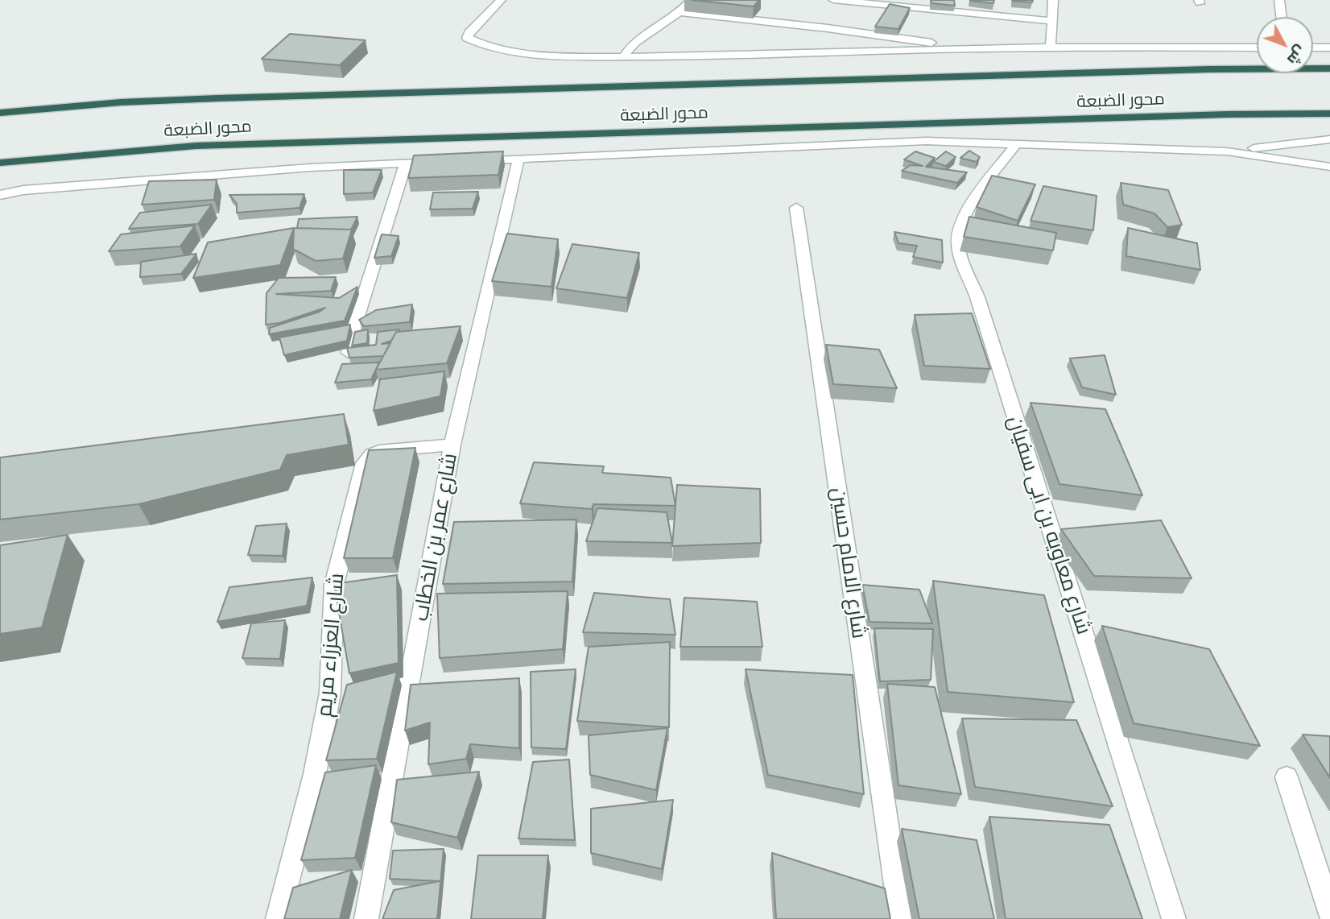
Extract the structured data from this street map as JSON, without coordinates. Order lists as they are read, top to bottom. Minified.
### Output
{"streets":{"highway":["محور الضبعة"],"street":["شارع معاويه بن ابى سفيان","شارع عمر بن الخطاب","شارع الامام حسين","شارع العزراء مريم"]},"crossings":[["شارع عمر بن الخطاب","شارع العزراء مريم"]],"north":"bottom right"}
